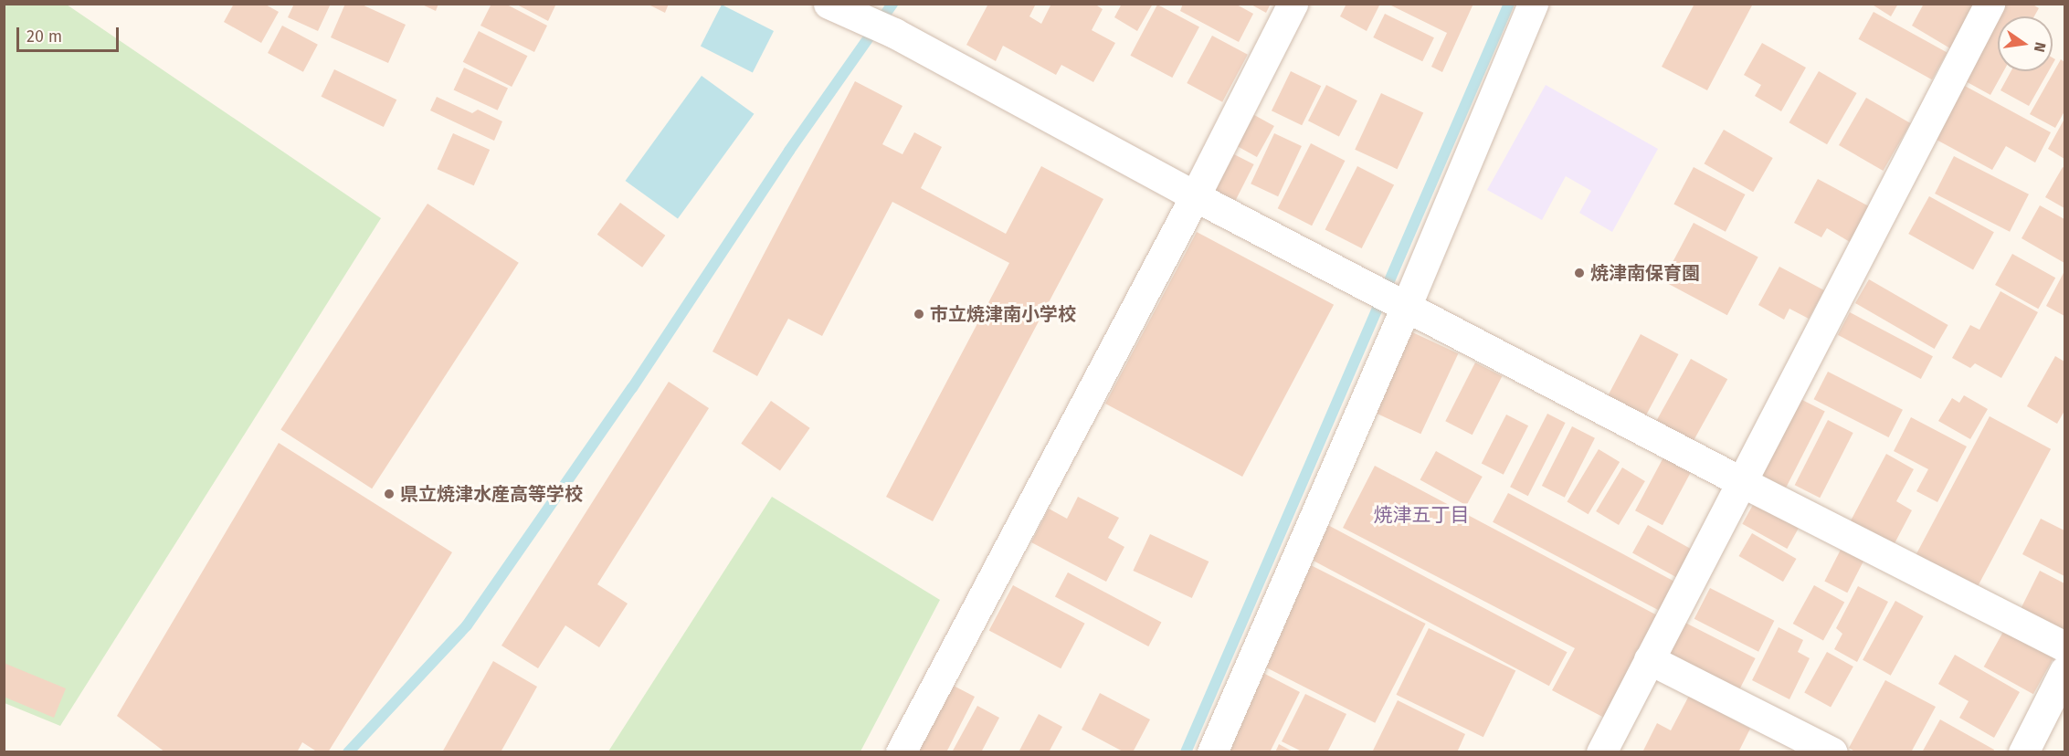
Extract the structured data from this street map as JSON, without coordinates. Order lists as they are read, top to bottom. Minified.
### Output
{"districts":["焼津五丁目"],"places":["焼津南保育園","市立焼津南小学校","県立焼津水産高等学校"],"scale_bar":"20 m","north":"right"}
